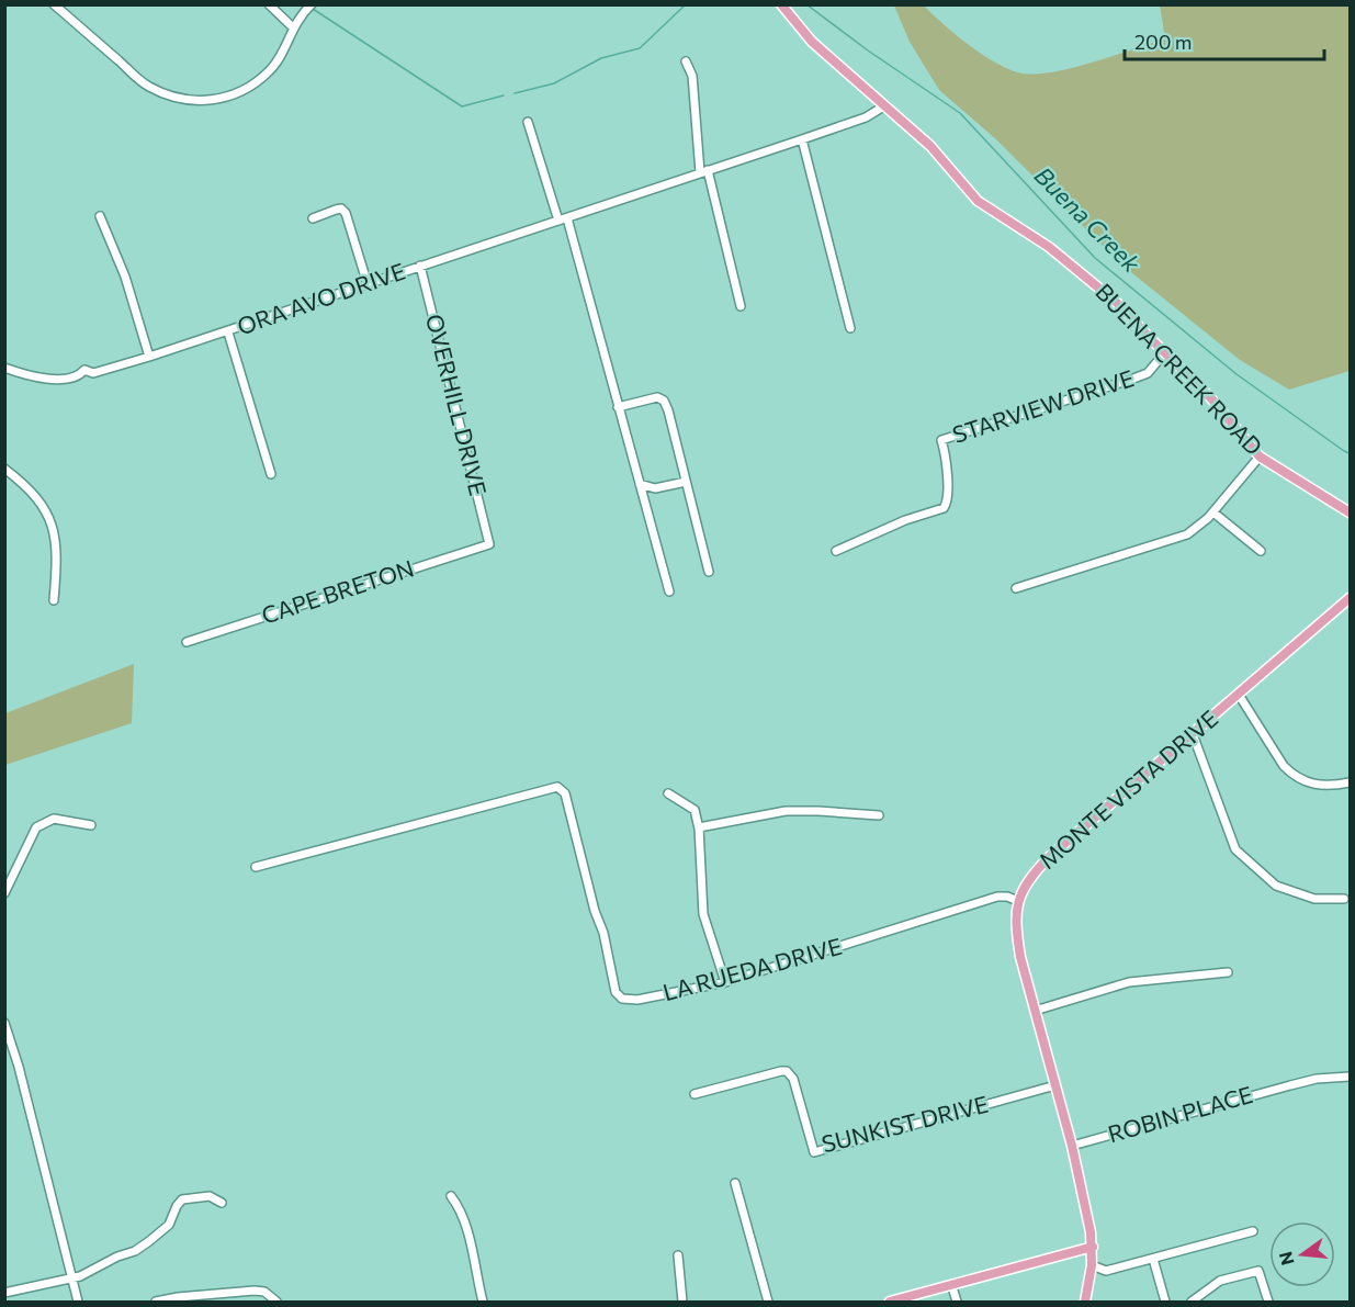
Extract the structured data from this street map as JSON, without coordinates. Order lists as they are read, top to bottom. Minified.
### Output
{"streets":{"main road":["BUENA CREEK ROAD","MONTE VISTA DRIVE"],"street":["ORA AVO DRIVE","OVERHILL DRIVE","STARVIEW DRIVE","CAPE BRETON","LA RUEDA DRIVE","ROBIN PLACE","SUNKIST DRIVE"]},"crossings":[["ORA AVO DRIVE","BUENA CREEK ROAD"],["ORA AVO DRIVE","OVERHILL DRIVE"],["BUENA CREEK ROAD","STARVIEW DRIVE"],["OVERHILL DRIVE","CAPE BRETON"],["MONTE VISTA DRIVE","LA RUEDA DRIVE"],["MONTE VISTA DRIVE","ROBIN PLACE"],["MONTE VISTA DRIVE","SUNKIST DRIVE"]],"water":["Buena Creek"],"scale_bar":"200 m","north":"left"}
